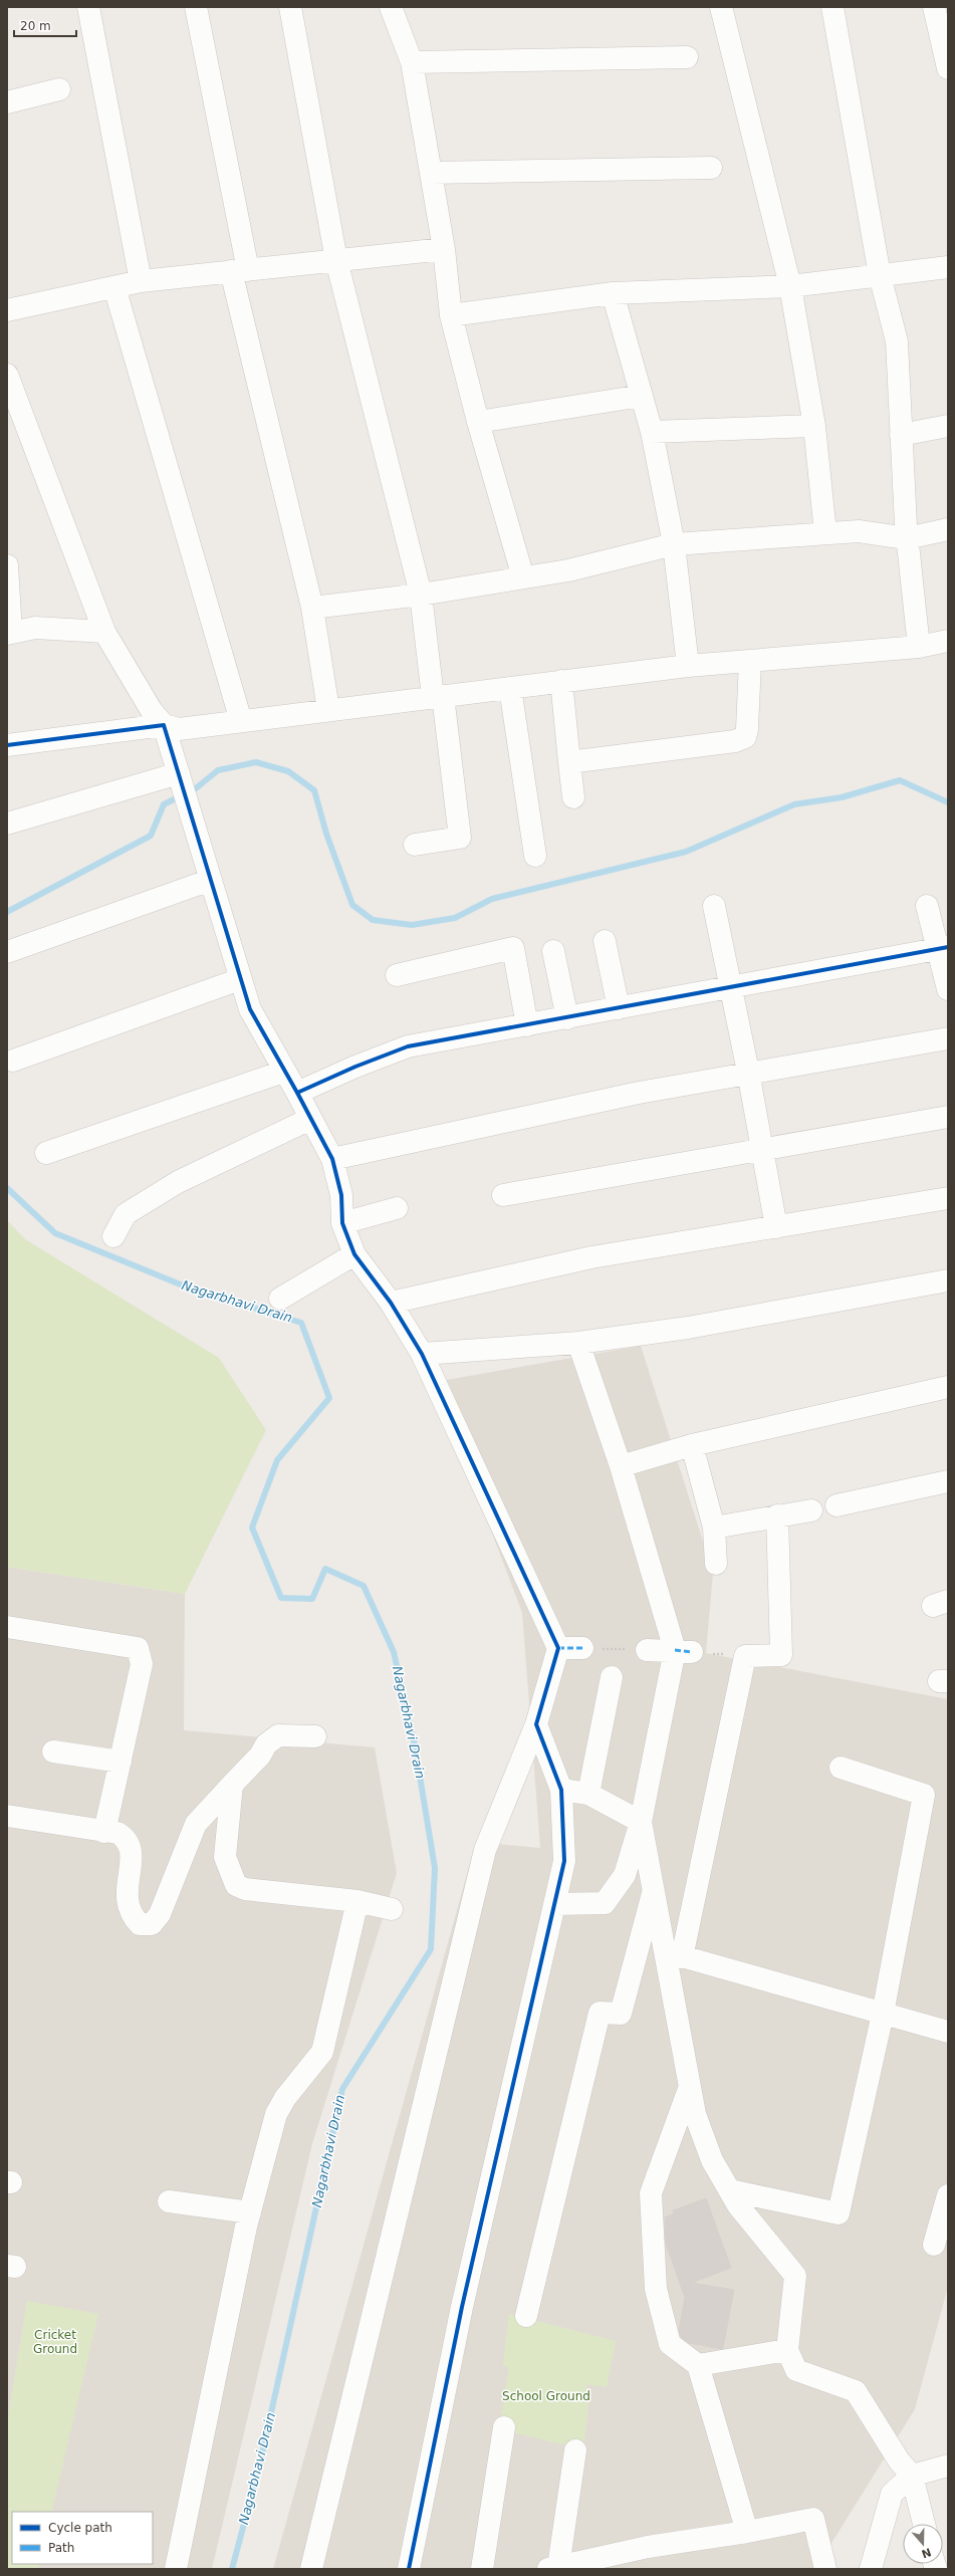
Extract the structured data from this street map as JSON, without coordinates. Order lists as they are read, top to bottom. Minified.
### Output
{"water":["Nagarbhavi Drain"],"parks":["Cricket Ground","School Ground"],"legend":["Cycle path","Path"],"scale_bar":"20 m","north":"bottom"}
